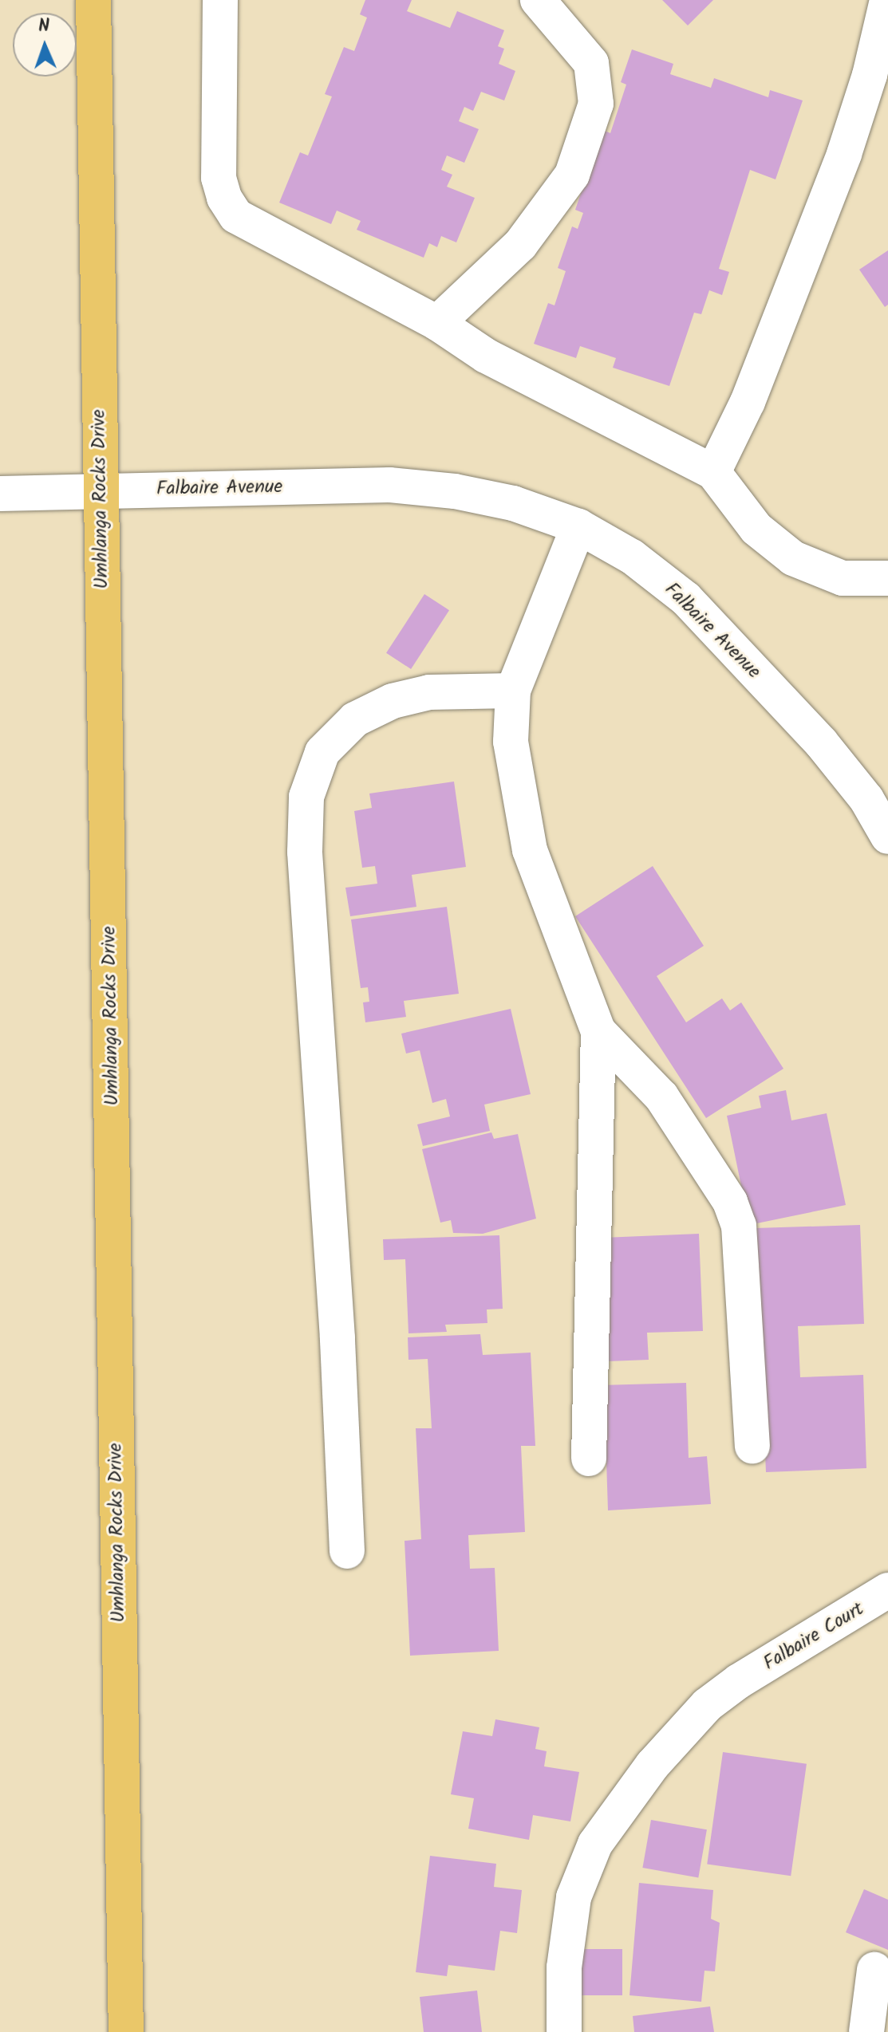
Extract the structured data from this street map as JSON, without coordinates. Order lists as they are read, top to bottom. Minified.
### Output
{"streets":{"main road":["Umhlanga Rocks Drive"],"street":["Falbaire Avenue","Falbaire Court"]},"crossings":[["Falbaire Avenue","Umhlanga Rocks Drive"]],"north":"top"}
